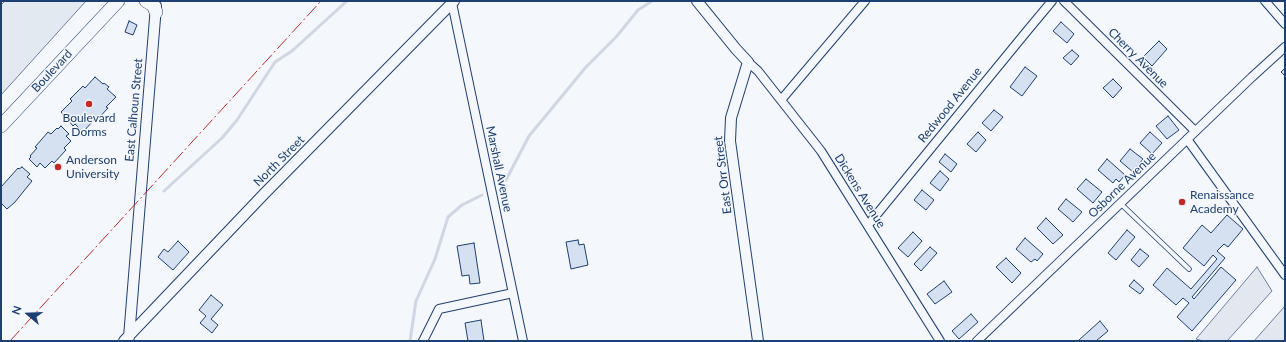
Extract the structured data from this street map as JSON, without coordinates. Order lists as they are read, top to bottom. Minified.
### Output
{"streets":{"main road":["Boulevard"],"street":["Cherry Avenue","Redwood Avenue","East Calhoun Street","North Street","Marshall Avenue","East Orr Street","Osborne Avenue","Dickens Avenue"]},"crossings":[["Cherry Avenue","Osborne Avenue"],["Redwood Avenue","Dickens Avenue"],["East Calhoun Street","North Street"],["North Street","Marshall Avenue"],["East Orr Street","Dickens Avenue"]],"places":["Boulevard Dorms","Anderson University","Renaissance Academy"],"north":"left"}
